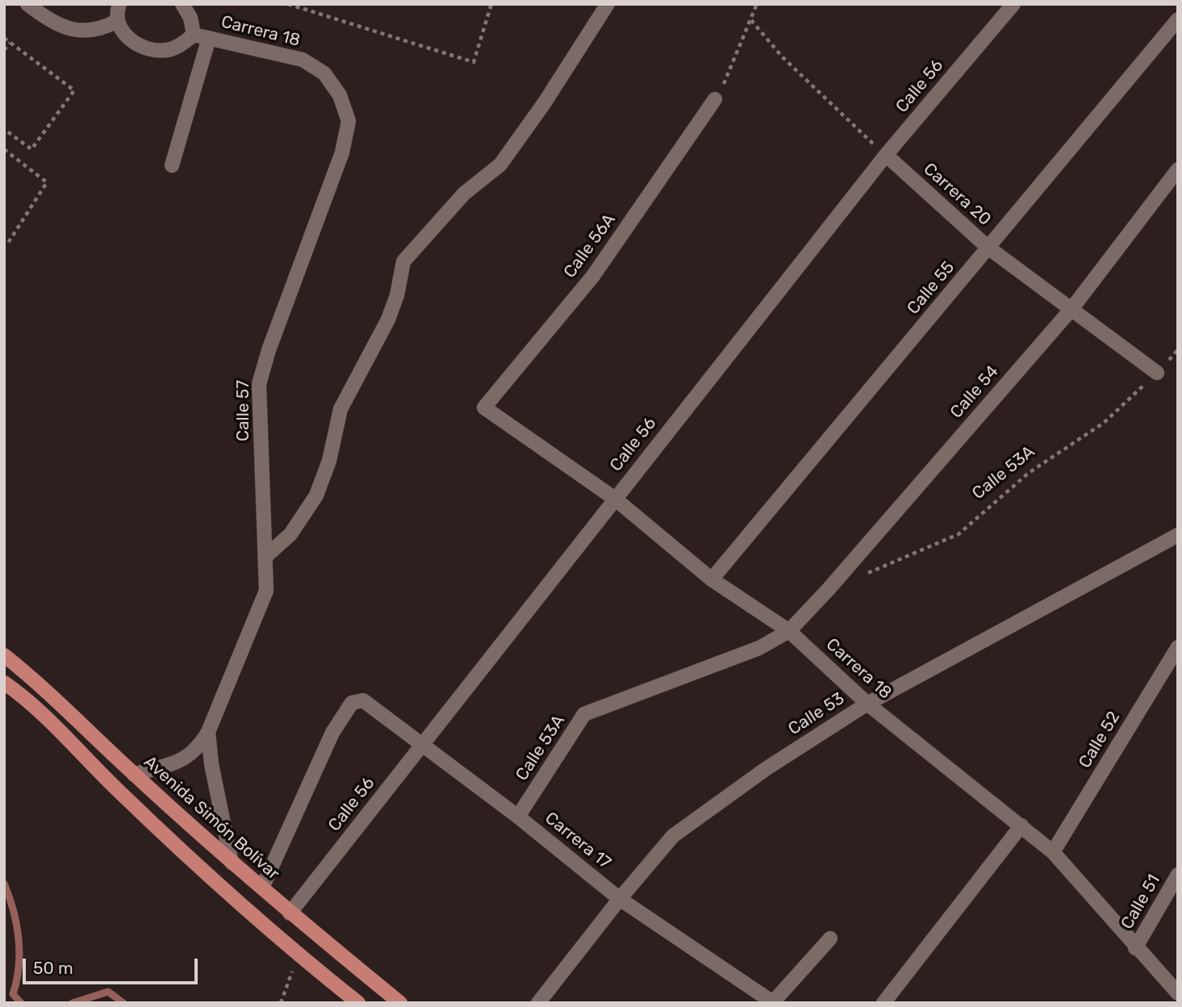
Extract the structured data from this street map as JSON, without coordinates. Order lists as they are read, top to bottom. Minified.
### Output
{"streets":{"main road":["Avenida Simón Bolívar"],"street":["Carrera 18","Calle 56","Carrera 20","Calle 56A","Calle 55","Calle 54","Calle 57","Calle 53A","Calle 53","Calle 52","Carrera 17","Calle 51"]},"crossings":[["Carrera 18","Calle 56"],["Carrera 18","Calle 56A"],["Carrera 18","Calle 55"],["Carrera 18","Calle 54"],["Carrera 18","Calle 57"],["Carrera 18","Calle 53A"],["Carrera 18","Calle 53"],["Carrera 18","Calle 52"],["Carrera 18","Calle 51"],["Calle 56","Carrera 20"],["Calle 56","Avenida Simón Bolívar"],["Calle 56","Carrera 17"],["Carrera 20","Calle 55"],["Carrera 20","Calle 54"],["Carrera 20","Calle 53A"],["Calle 54","Calle 53A"],["Calle 57","Avenida Simón Bolívar"],["Calle 53A","Carrera 17"],["Calle 53","Carrera 17"],["Avenida Simón Bolívar","Carrera 17"]],"scale_bar":"50 m"}
